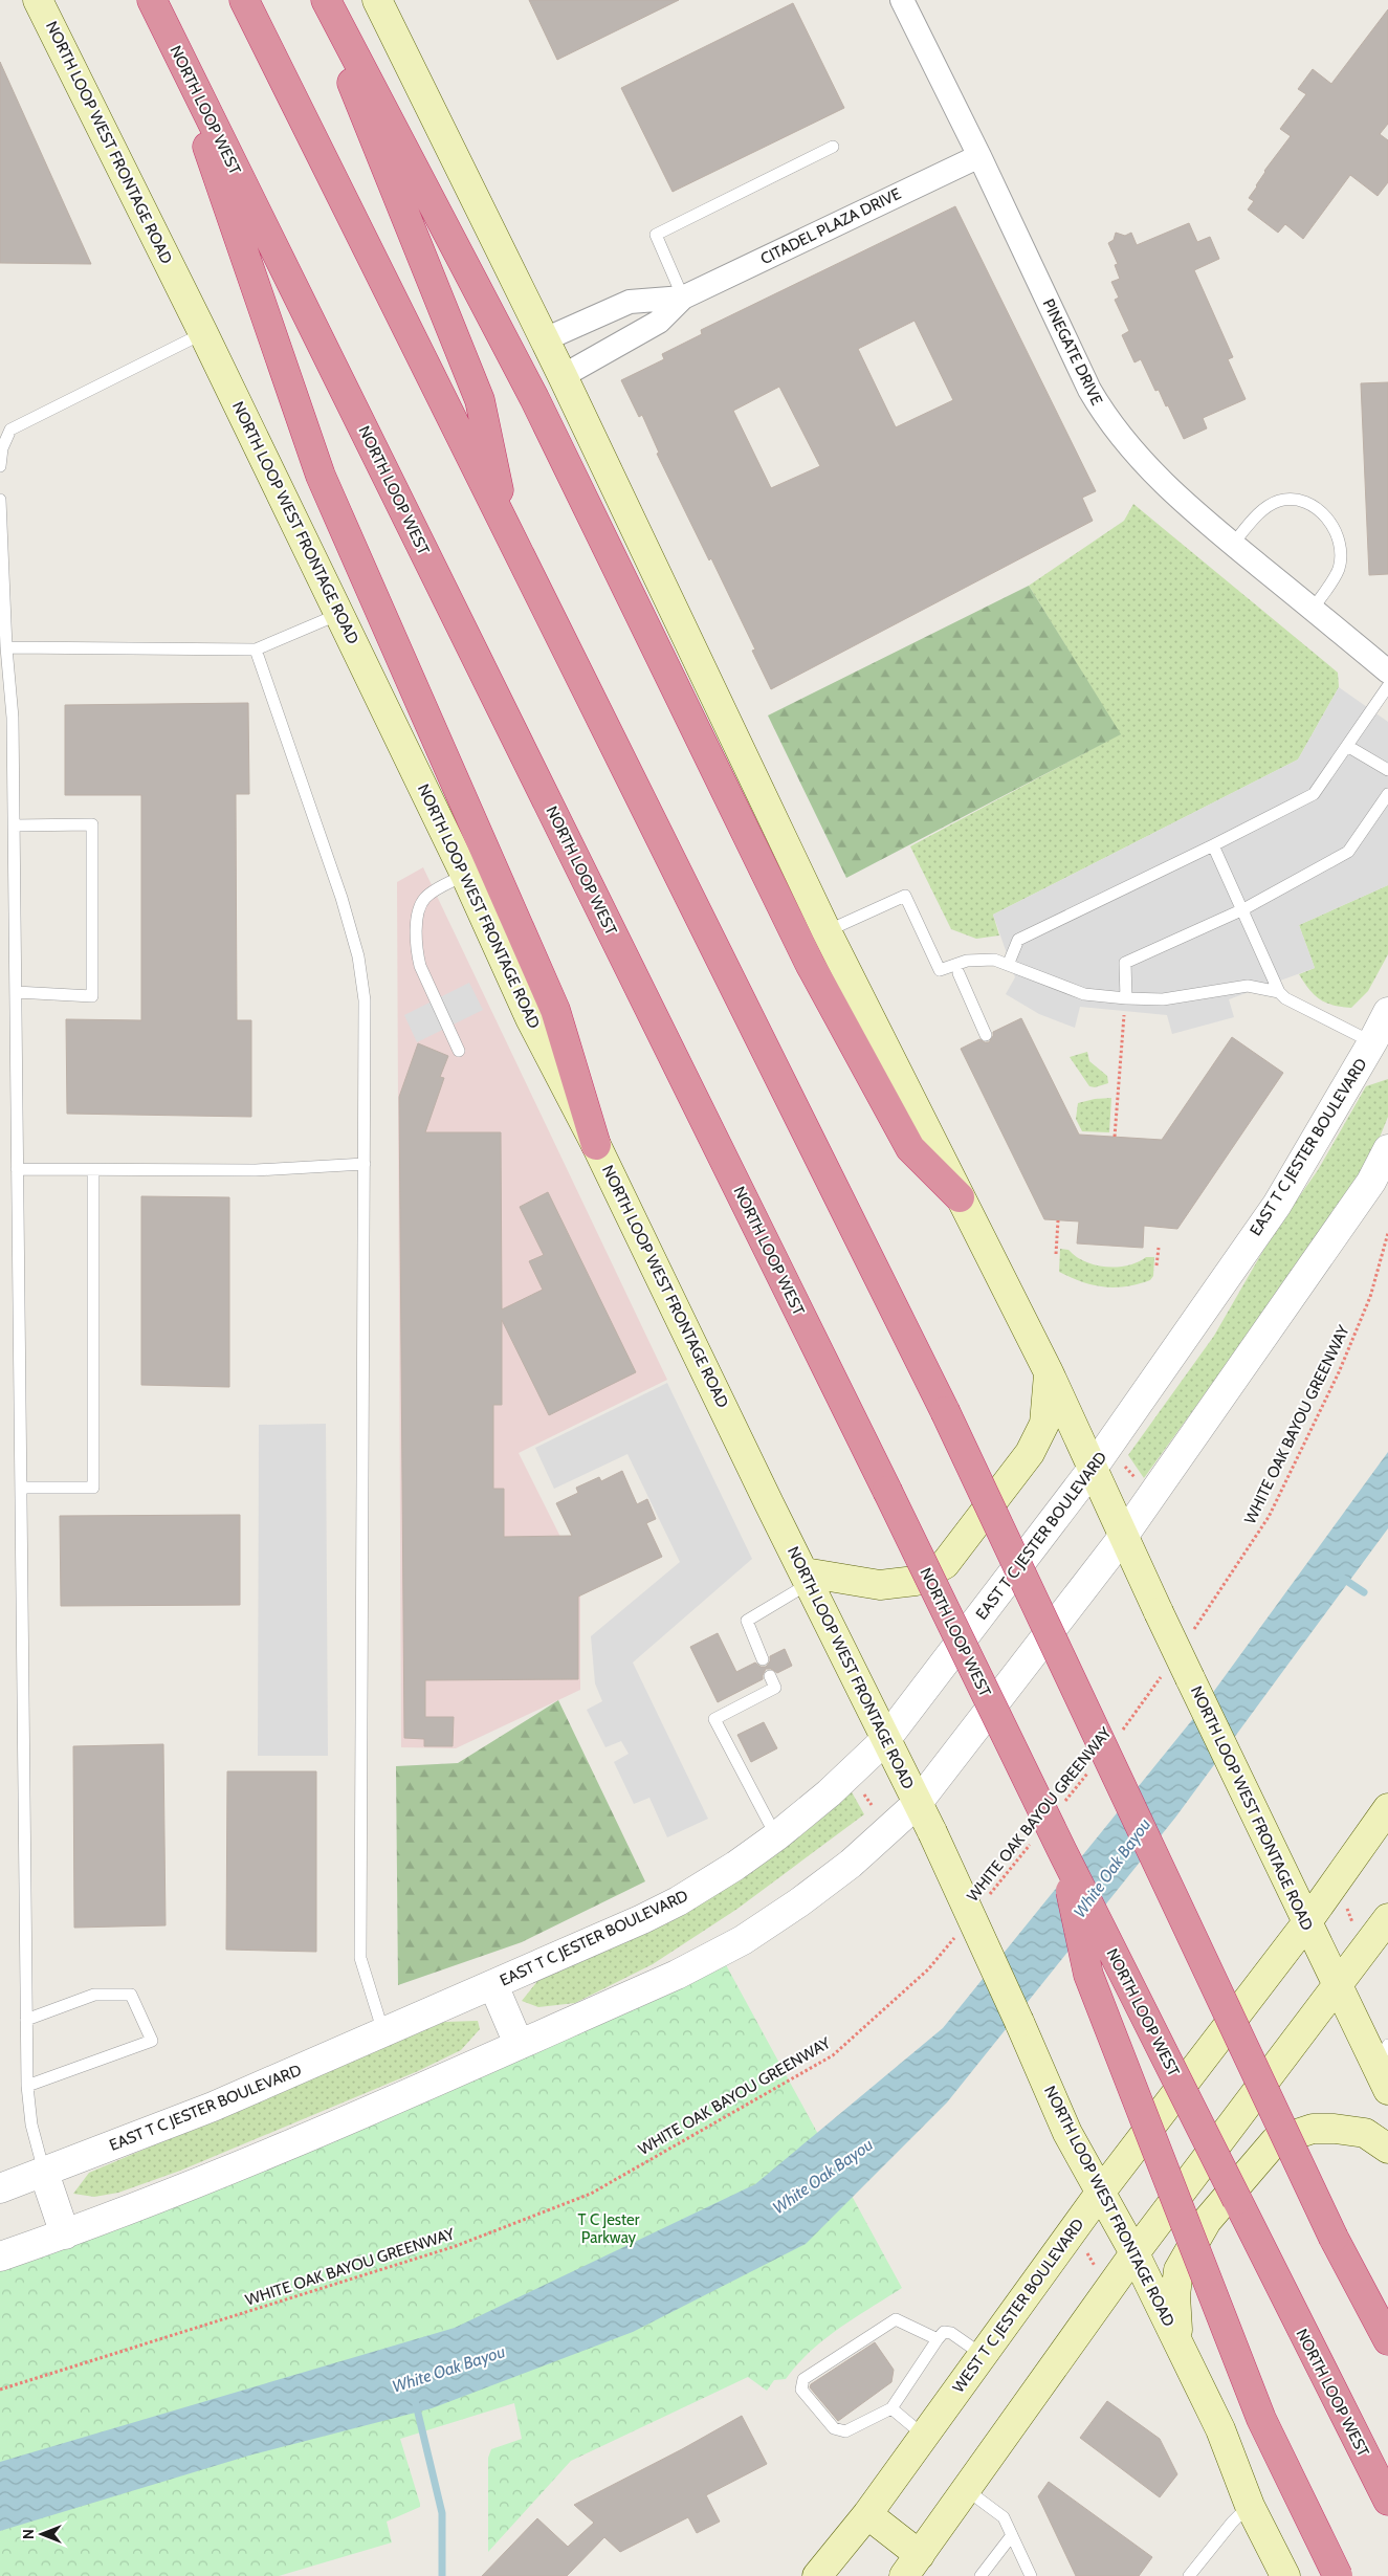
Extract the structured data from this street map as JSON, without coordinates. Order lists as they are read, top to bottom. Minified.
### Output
{"streets":{"highway":["NORTH LOOP WEST"],"main road":["NORTH LOOP WEST FRONTAGE ROAD","WEST T C JESTER BOULEVARD"],"street":["CITADEL PLAZA DRIVE","PINEGATE DRIVE","EAST T C JESTER BOULEVARD"],"path":["WHITE OAK BAYOU GREENWAY"]},"crossings":[["NORTH LOOP WEST FRONTAGE ROAD","CITADEL PLAZA DRIVE"],["NORTH LOOP WEST FRONTAGE ROAD","EAST T C JESTER BOULEVARD"],["NORTH LOOP WEST FRONTAGE ROAD","WEST T C JESTER BOULEVARD"],["CITADEL PLAZA DRIVE","PINEGATE DRIVE"]],"water":["White Oak Bayou"],"parks":["T C Jester Parkway"],"north":"left"}
